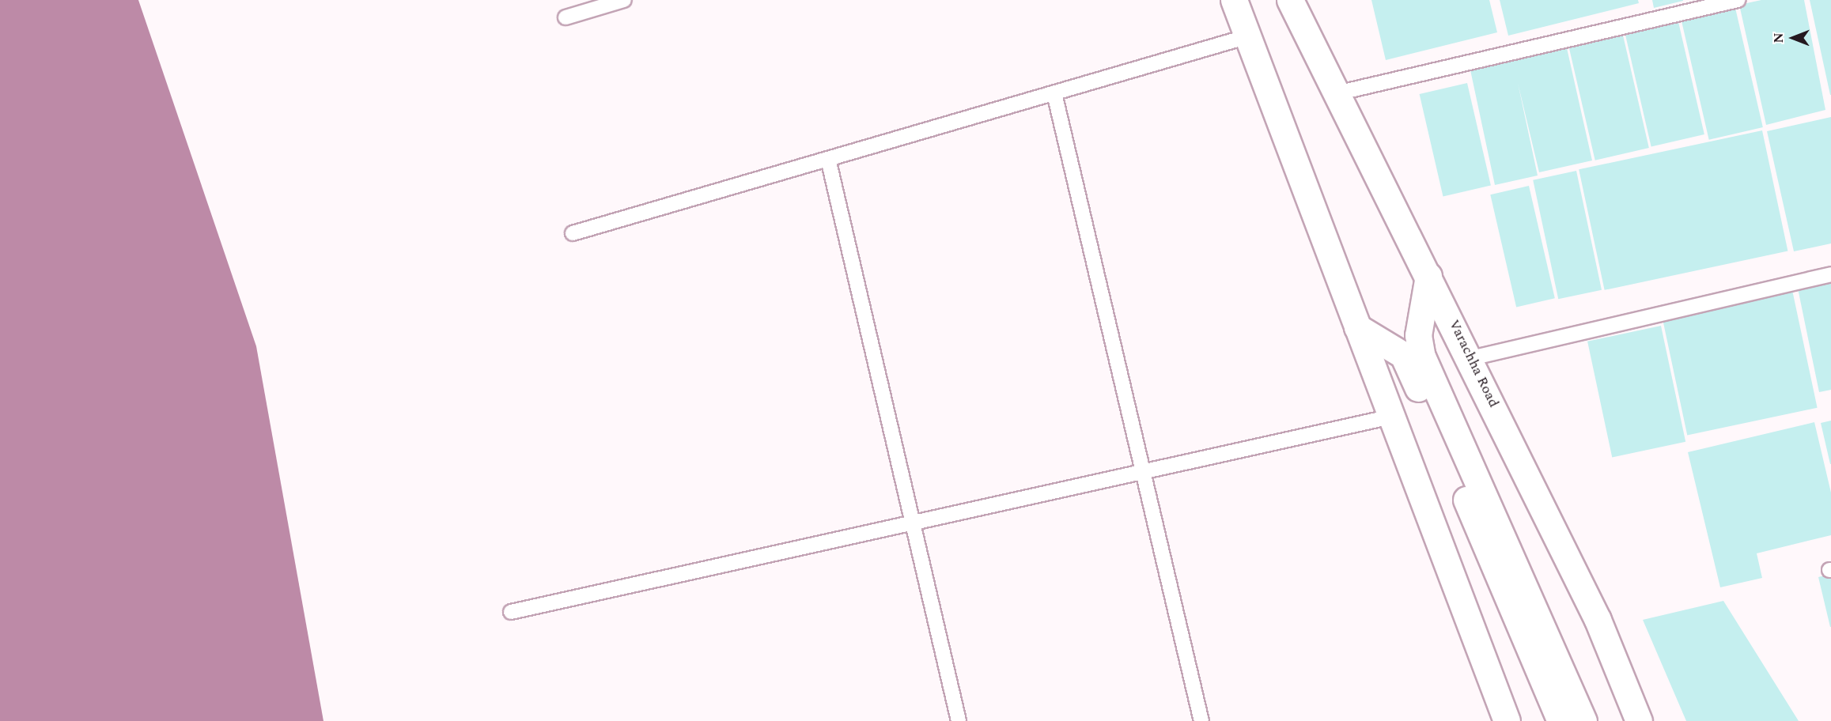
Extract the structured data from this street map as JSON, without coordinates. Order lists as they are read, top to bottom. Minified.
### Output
{"streets":{"main road":["Varachha Road"]},"north":"left"}
